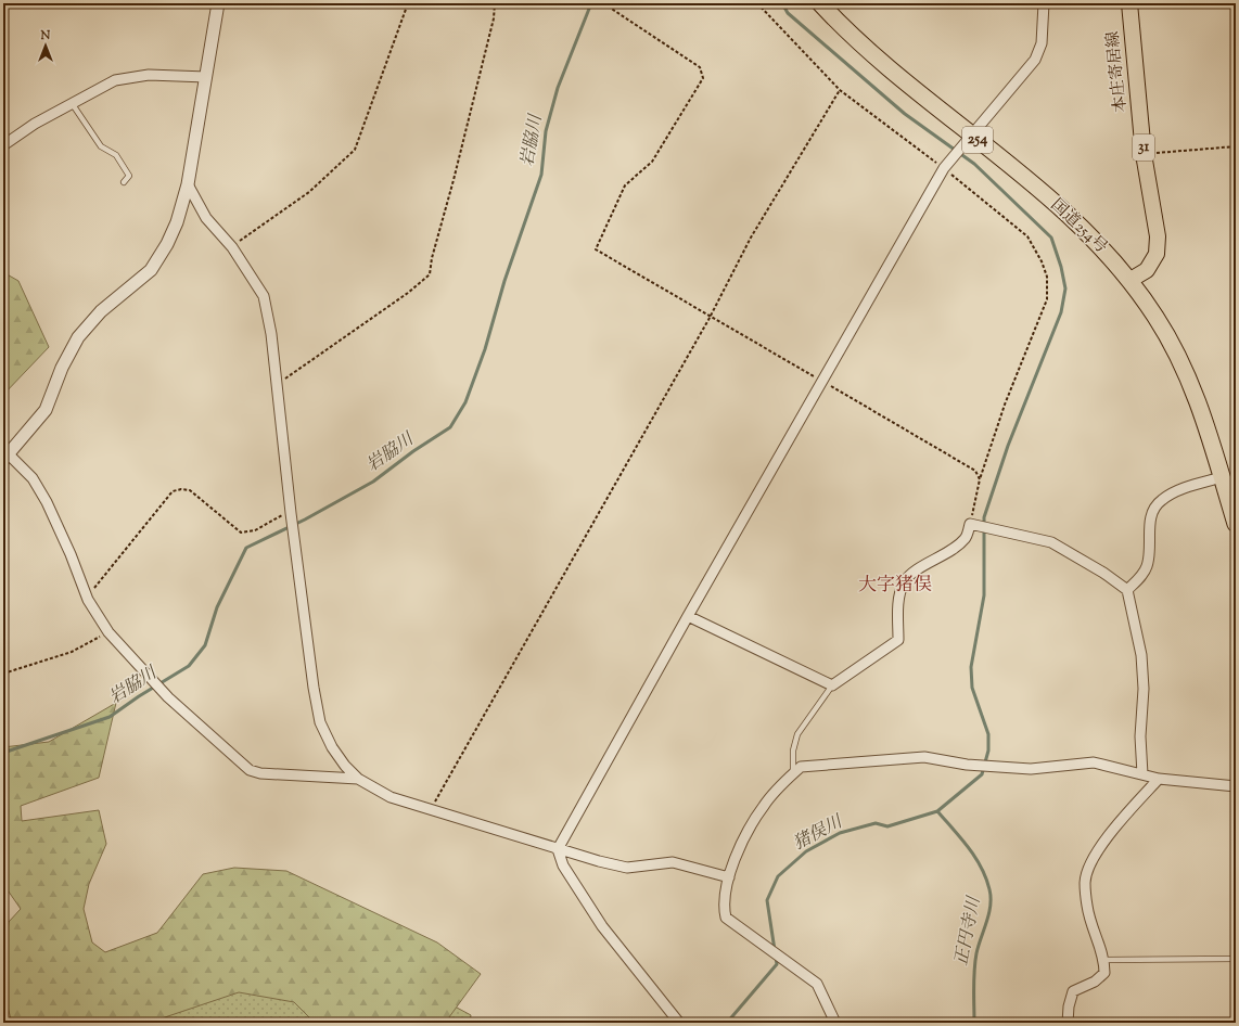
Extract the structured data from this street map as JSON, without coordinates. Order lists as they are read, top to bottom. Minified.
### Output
{"streets":{"highway":["254","国道254号"],"main road":["本庄寄居線","31"]},"crossings":[["本庄寄居線","国道254号"]],"districts":["大字猪俣"],"water":["岩脇川","猪俣川","正円寺川"],"north":"top"}
